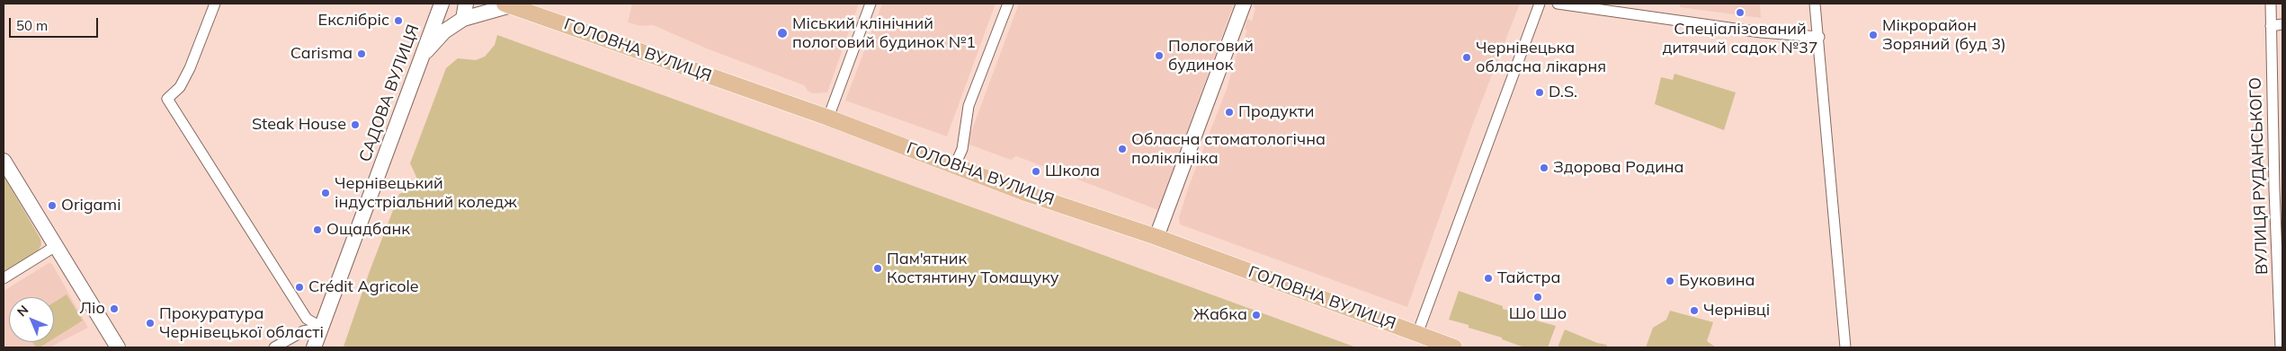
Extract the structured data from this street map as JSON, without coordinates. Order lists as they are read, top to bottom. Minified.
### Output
{"streets":{"main road":["ГОЛОВНА ВУЛИЦЯ","САДОВА ВУЛИЦЯ"],"street":["ВУЛИЦЯ РУДАНСЬКОГО"]},"places":["Спеціалізований дитячий садок №37","Екслібріс","Міський клінічний пологовий будинок №1","Мікрорайон Зоряний (буд 3)","Carisma","Пологовий будинок","Чернівецька обласна лікарня","D.S.","Продукти","Steak House","Обласна стоматологічна поліклініка","Здорова Родина","Школа","Чернівецький індустріальний коледж","Origami","Ощадбанк","Пам'ятник Костянтину Томащуку","Тайстра","Буковина","Crédit Agricole","Шо Шо","Ліо","Чернівці","Жабка","Прокуратура Чернівецької області"],"scale_bar":"50 m","north":"top left"}
